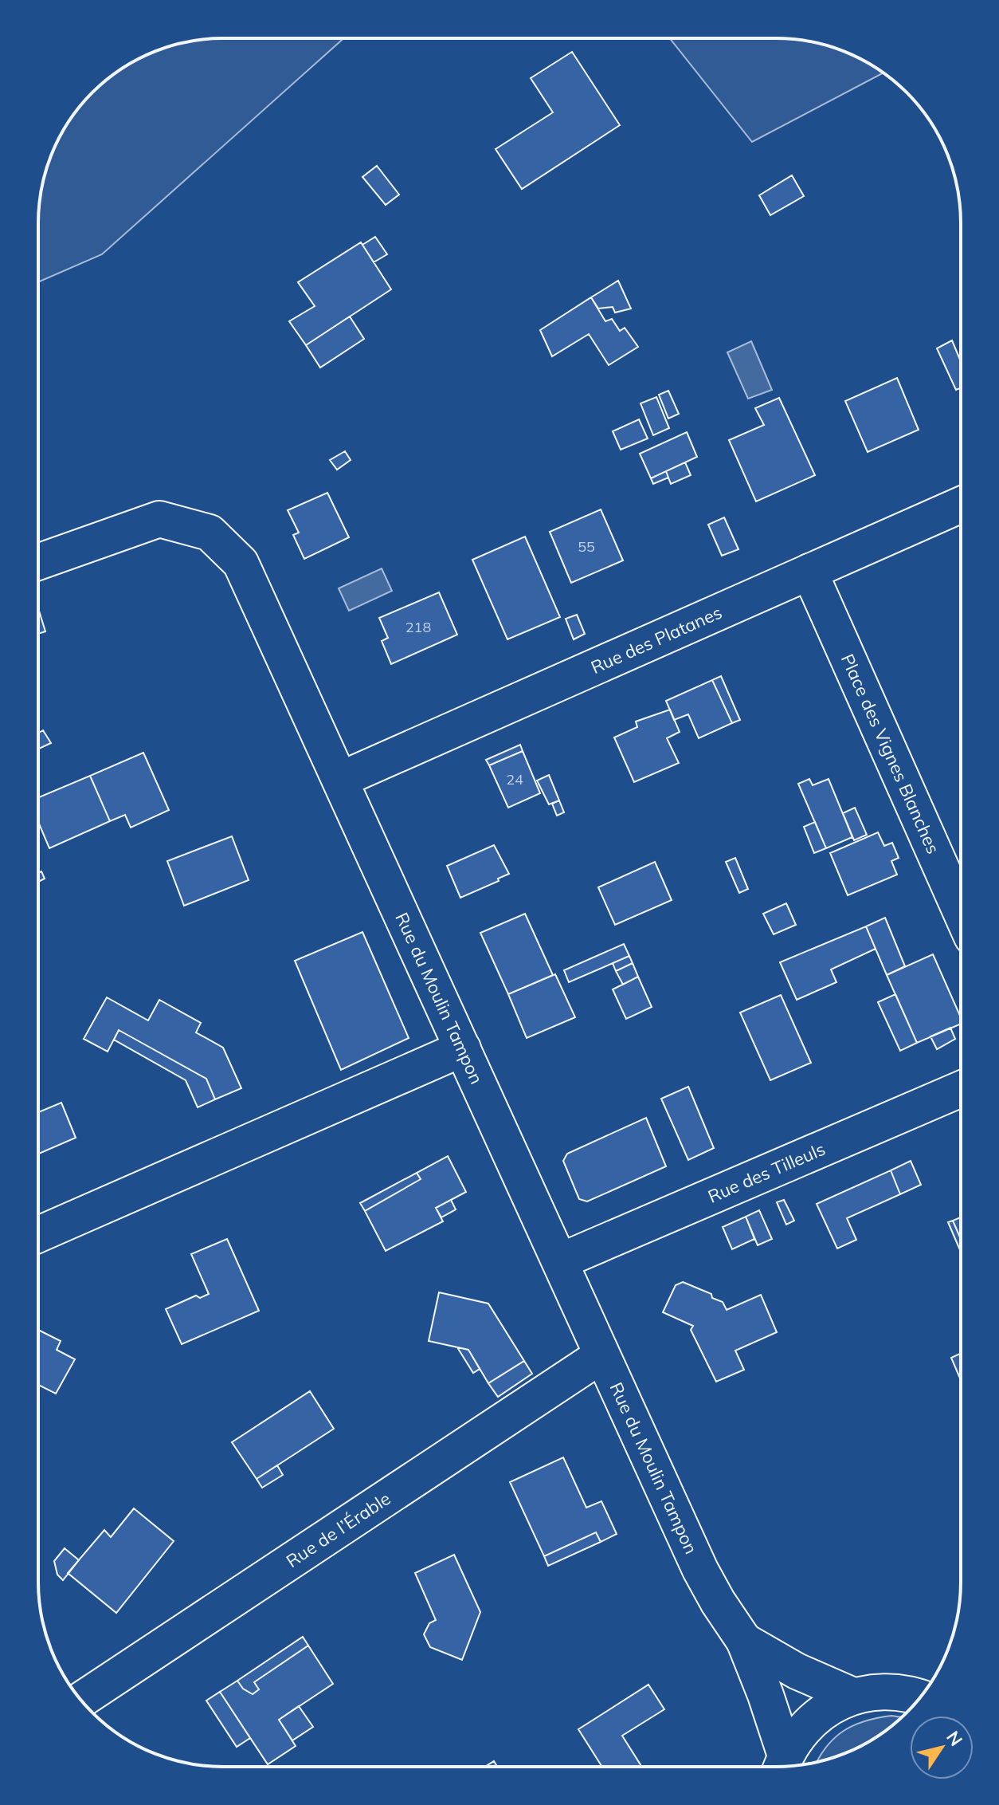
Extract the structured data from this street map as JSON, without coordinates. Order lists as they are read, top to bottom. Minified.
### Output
{"streets":{"street":["Rue des Platanes","Place des Vignes Blanches","Rue du Moulin Tampon","Rue des Tilleuls","Rue de l’Érable"]},"crossings":[["Rue des Platanes","Place des Vignes Blanches"],["Rue des Platanes","Rue du Moulin Tampon"],["Rue du Moulin Tampon","Rue des Tilleuls"],["Rue du Moulin Tampon","Rue de l’Érable"]],"house_numbers":["55","218","24"],"north":"top right"}
